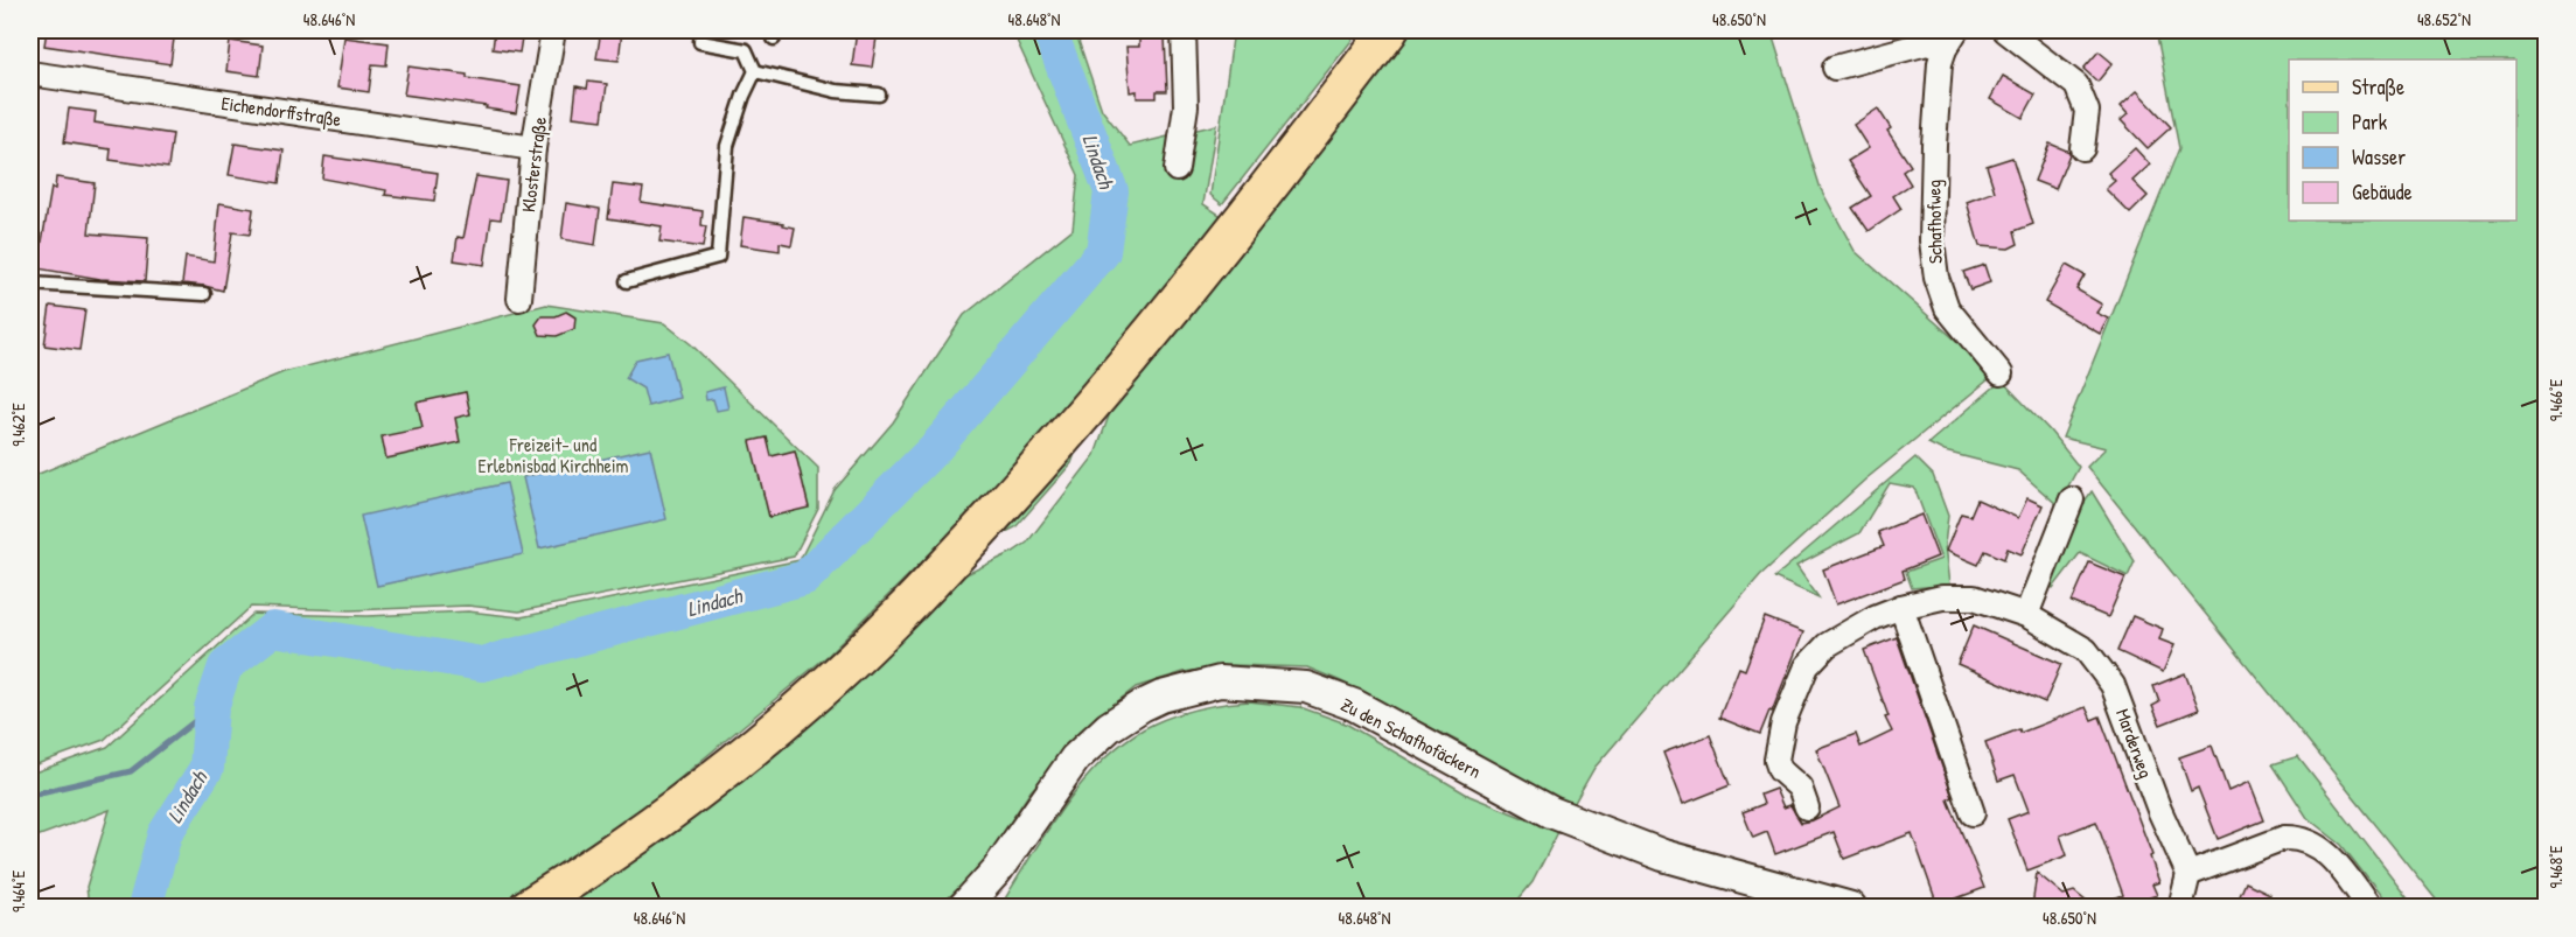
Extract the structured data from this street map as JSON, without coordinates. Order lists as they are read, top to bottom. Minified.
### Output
{"streets":{"street":["Eichendorffstraße","Klosterstraße","Schafhofweg","Zu den Schafhofäckern","Marderweg"]},"crossings":[["Eichendorffstraße","Klosterstraße"]],"water":["Lindach"],"parks":["Freizeit- und Erlebnisbad Kirchheim"],"legend":["Straße","Park","Wasser","Gebäude"],"coordinates":["48.646°N","48.648°N","48.650°N","48.652°N","9.466°E","9.462°E","9.468°E","9.464°E"]}
